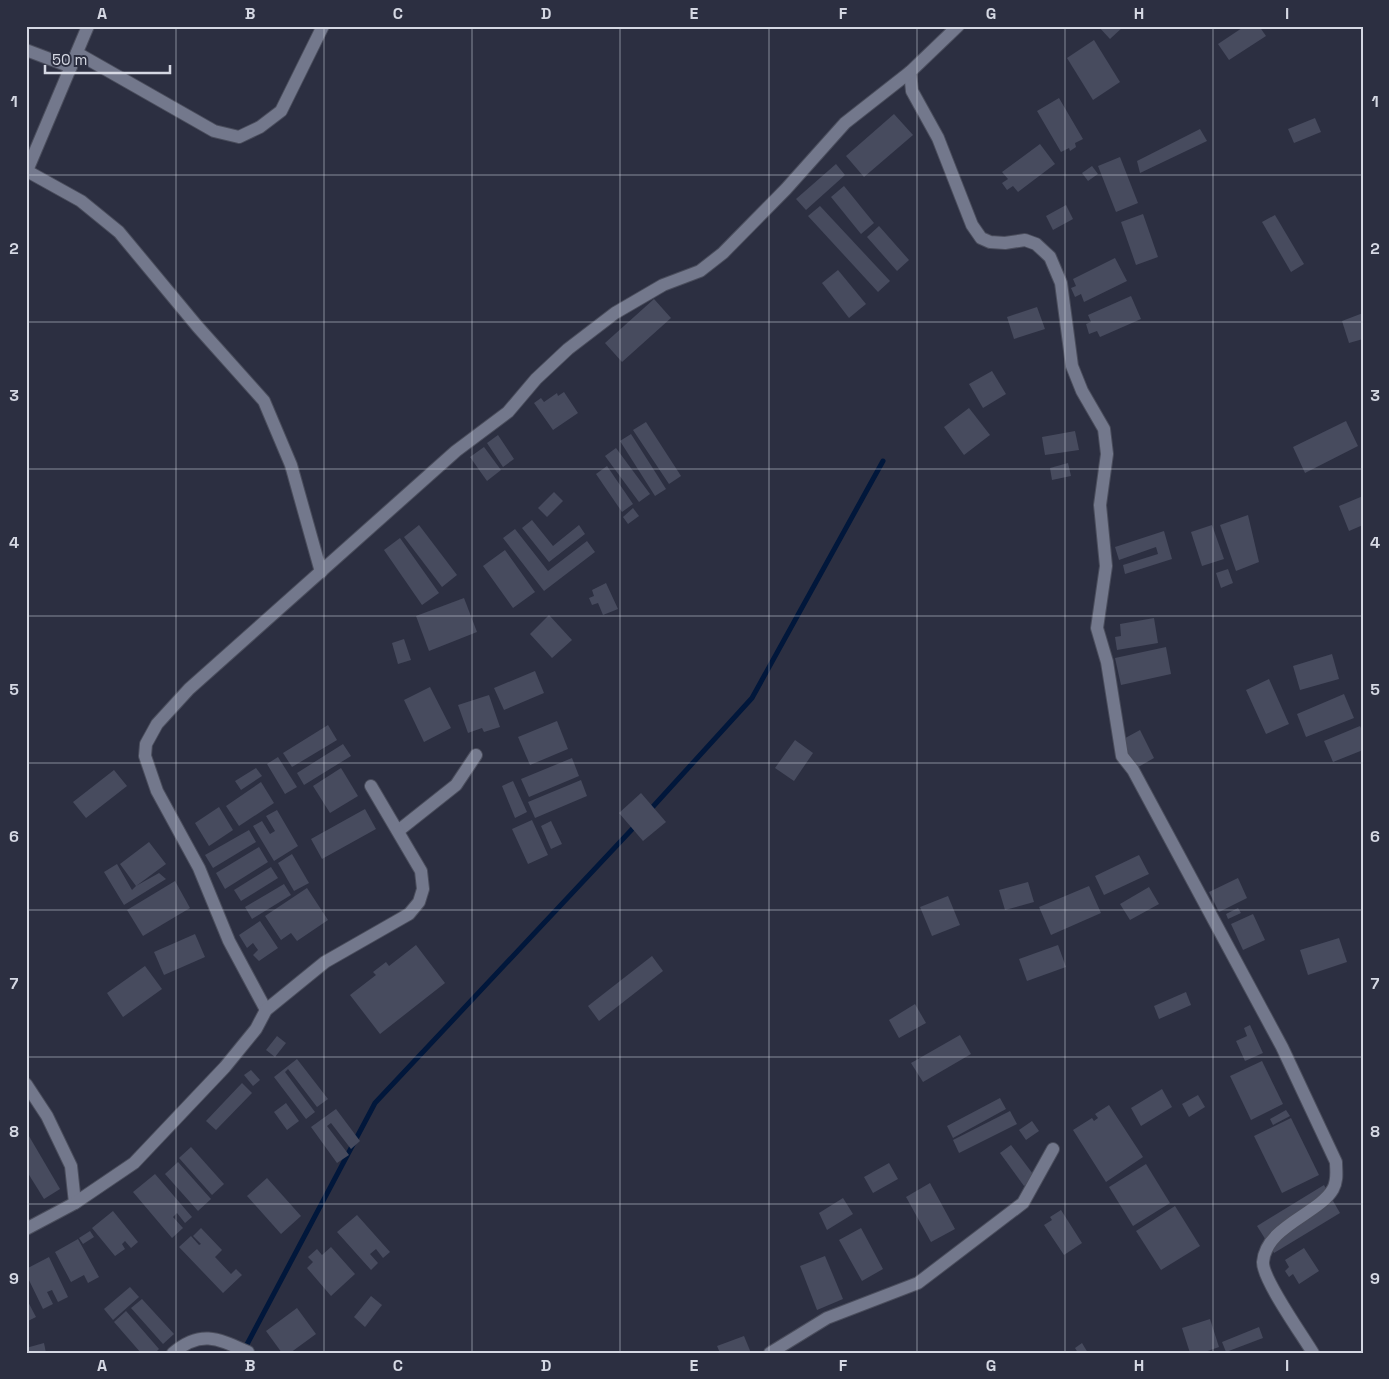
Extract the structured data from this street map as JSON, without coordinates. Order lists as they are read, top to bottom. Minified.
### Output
{"scale_bar":"50 m","grid":{"columns":["A","B","C","D","E","F","G","H","I"],"rows":["1","2","3","4","5","6","7","8","9"]}}
